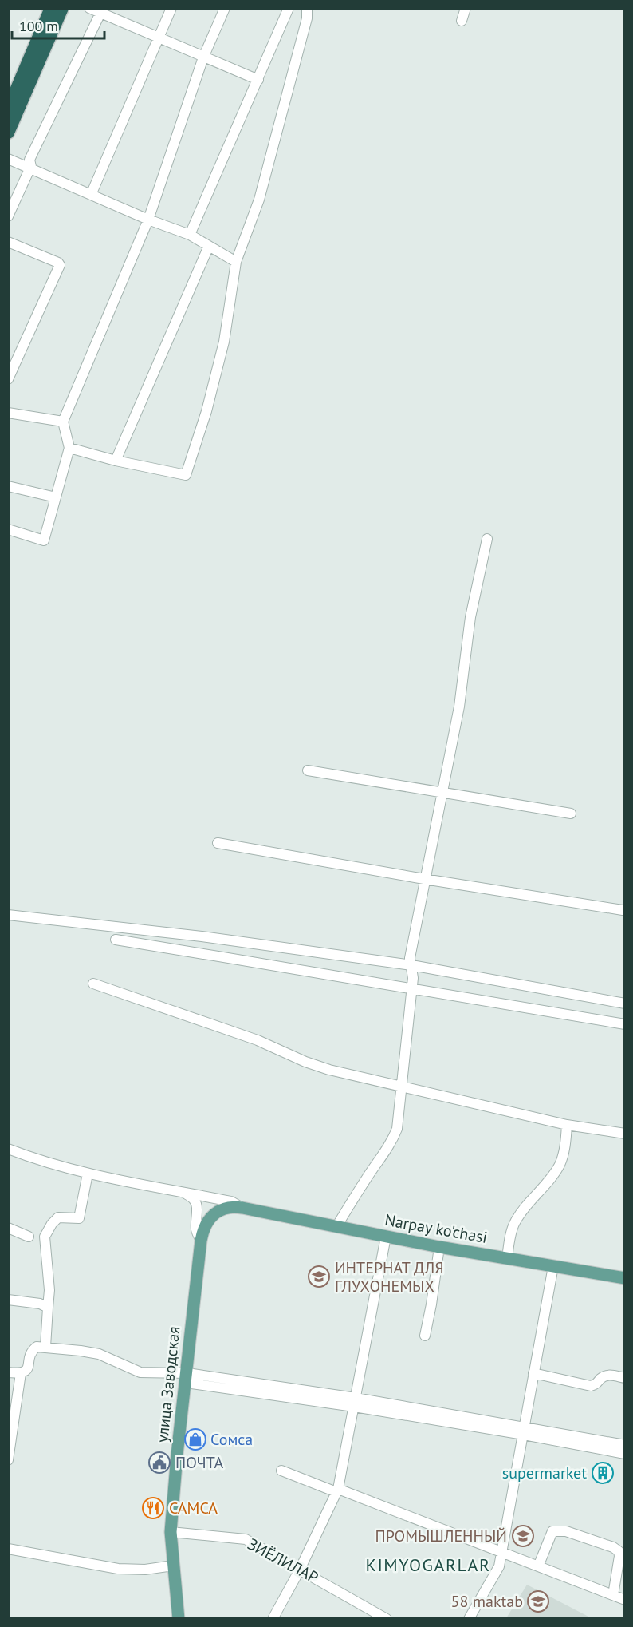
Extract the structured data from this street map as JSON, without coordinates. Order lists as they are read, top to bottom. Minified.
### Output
{"streets":{"main road":["Narpay ko'chasi","улица Заводская"],"street":["ЗИЁЛИЛАР"]},"crossings":[["Narpay ko'chasi","улица Заводская"],["улица Заводская","ЗИЁЛИЛАР"]],"districts":["KIMYOGARLAR"],"places":{"school or university":["ИНТЕРНАТ ДЛЯ ГЛУХОНЕМЫХ","ПРОМЫШЛЕННЫЙ","58 maktab"],"shop":["Сомса"],"public building":["ПОЧТА"],"building":["supermarket"],"restaurant":["САМСА"]},"scale_bar":"100 m"}
